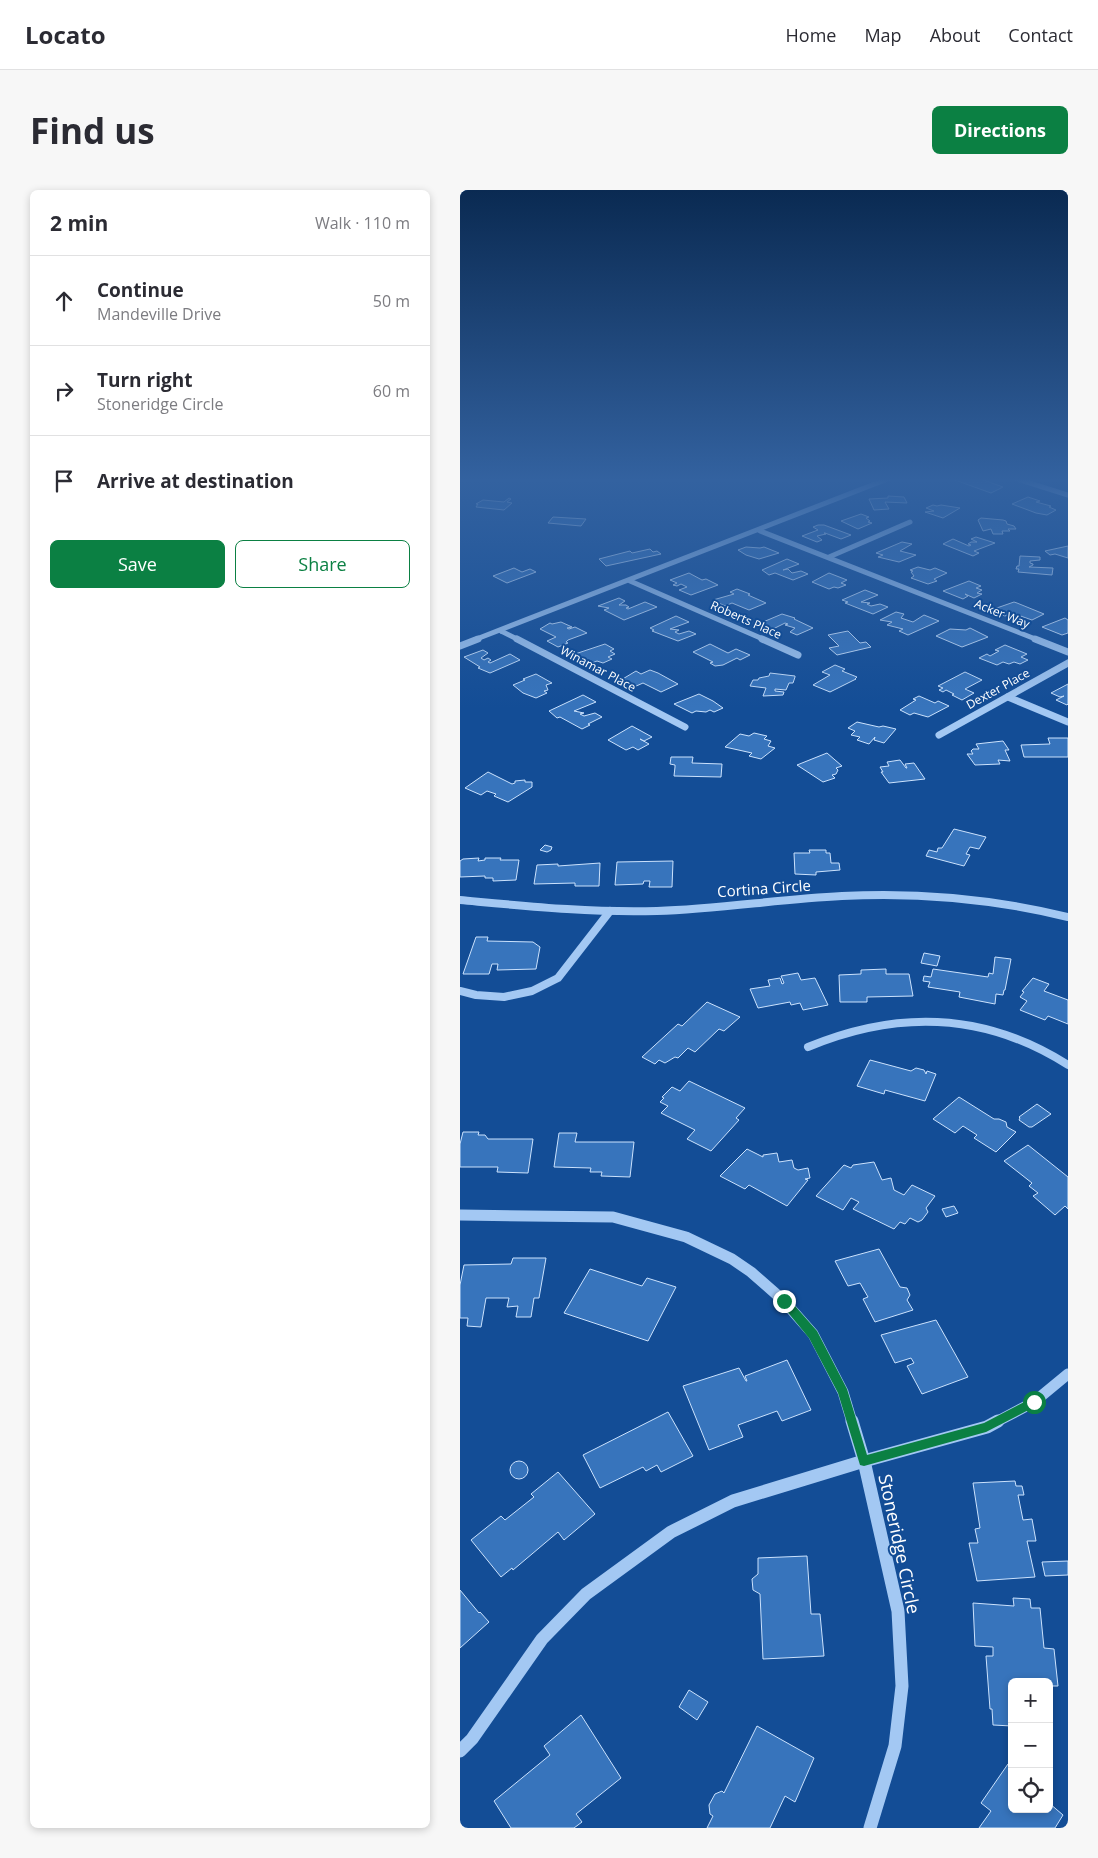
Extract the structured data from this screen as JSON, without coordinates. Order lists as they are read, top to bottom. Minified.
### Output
{"streets":{"street":["Acker Way","Roberts Place","Winamar Place","Dexter Place","Cortina Circle","Stoneridge Circle"]},"page":{"header":"Locato","nav":["Home","Map","About","Contact"],"buttons":["Directions",["Save","Share"]],"title":"Find us","heading":["2 min","Walk · 110 m"],"list":[["Continue","Mandeville Drive","50 m"],["Turn right","Stoneridge Circle","60 m"],"Arrive at destination"],"map_buttons":["+","−"]}}
